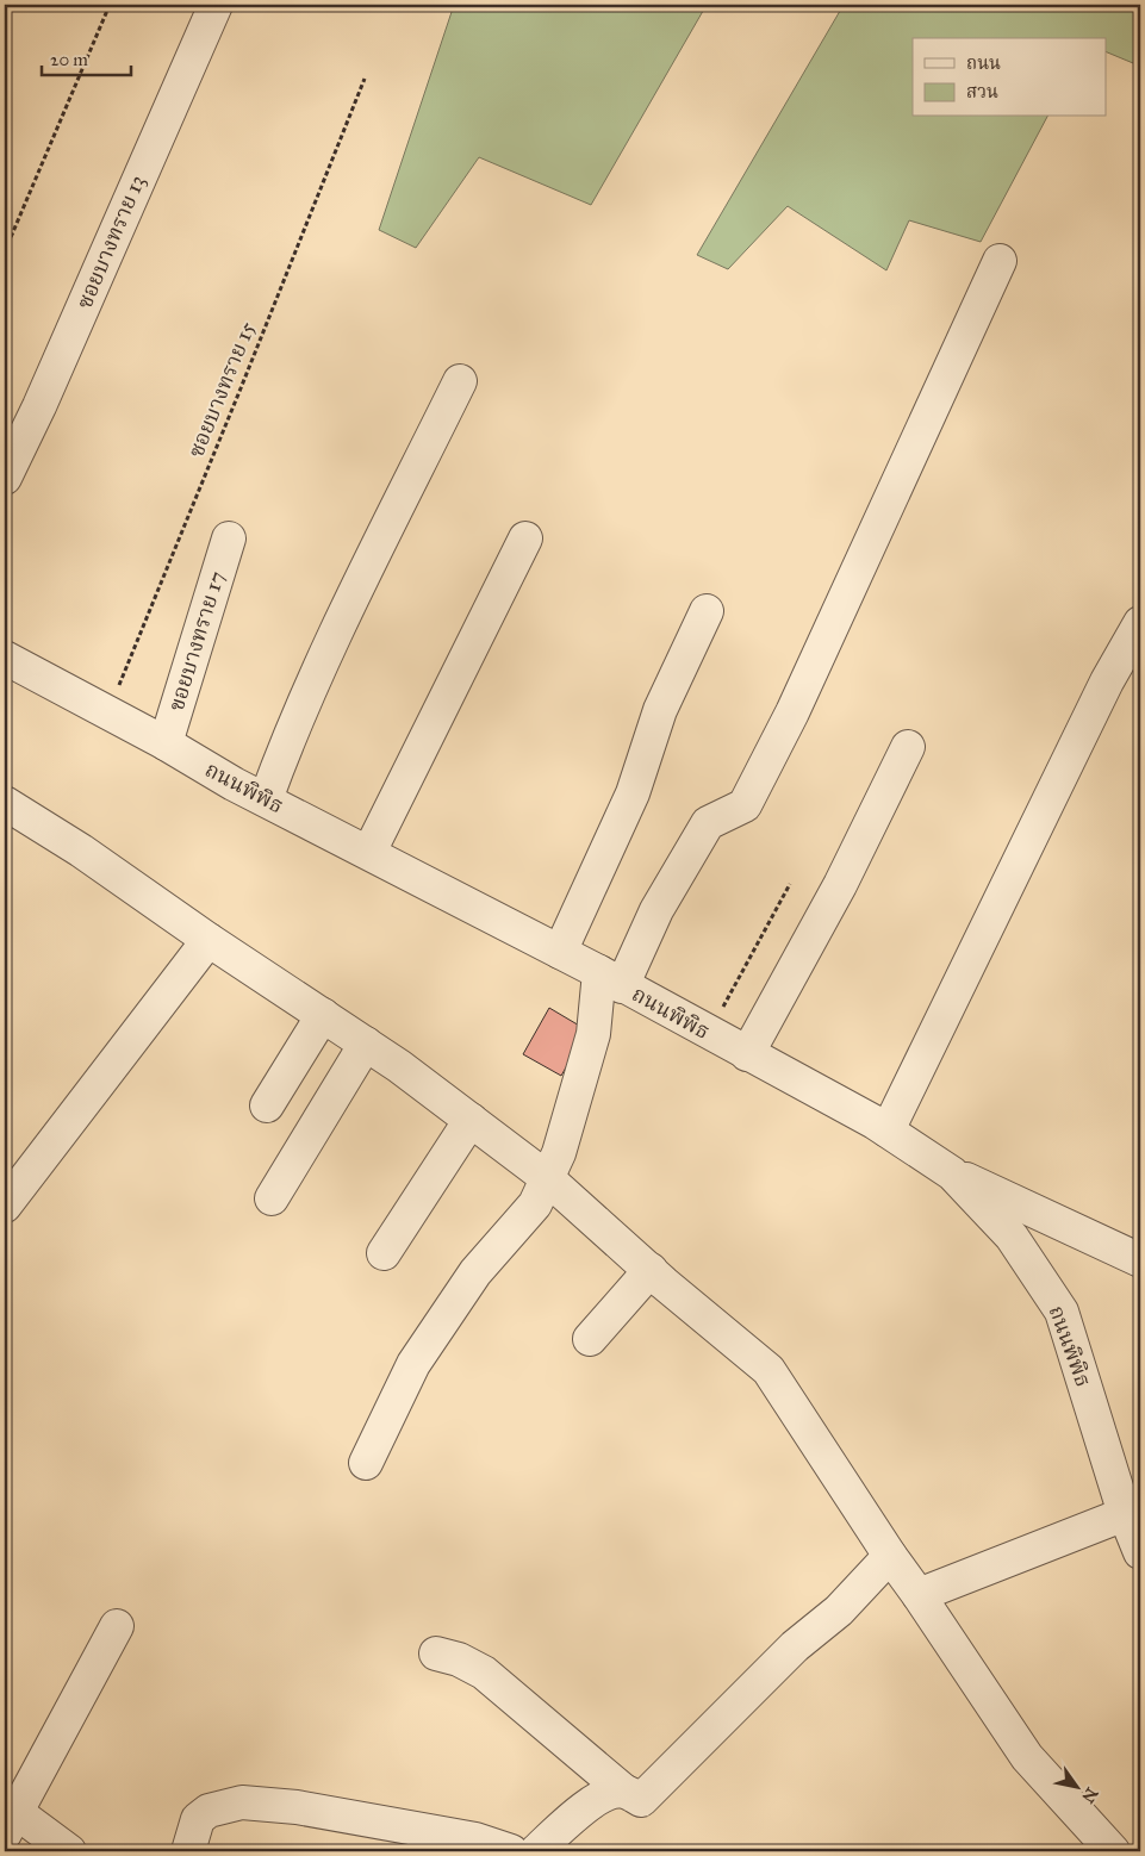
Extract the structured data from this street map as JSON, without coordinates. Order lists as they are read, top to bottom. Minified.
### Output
{"streets":{"street":["ซอยบางทราย 13","ขอยบางทราย 17","ถนนพิพิธ"],"path":["ซอยบางทราย 15"]},"crossings":[["ซอยบางทราย 15","ถนนพิพิธ"],["ขอยบางทราย 17","ถนนพิพิธ"]],"legend":["ถนน","สวน"],"scale_bar":"20 m","north":"bottom right"}
